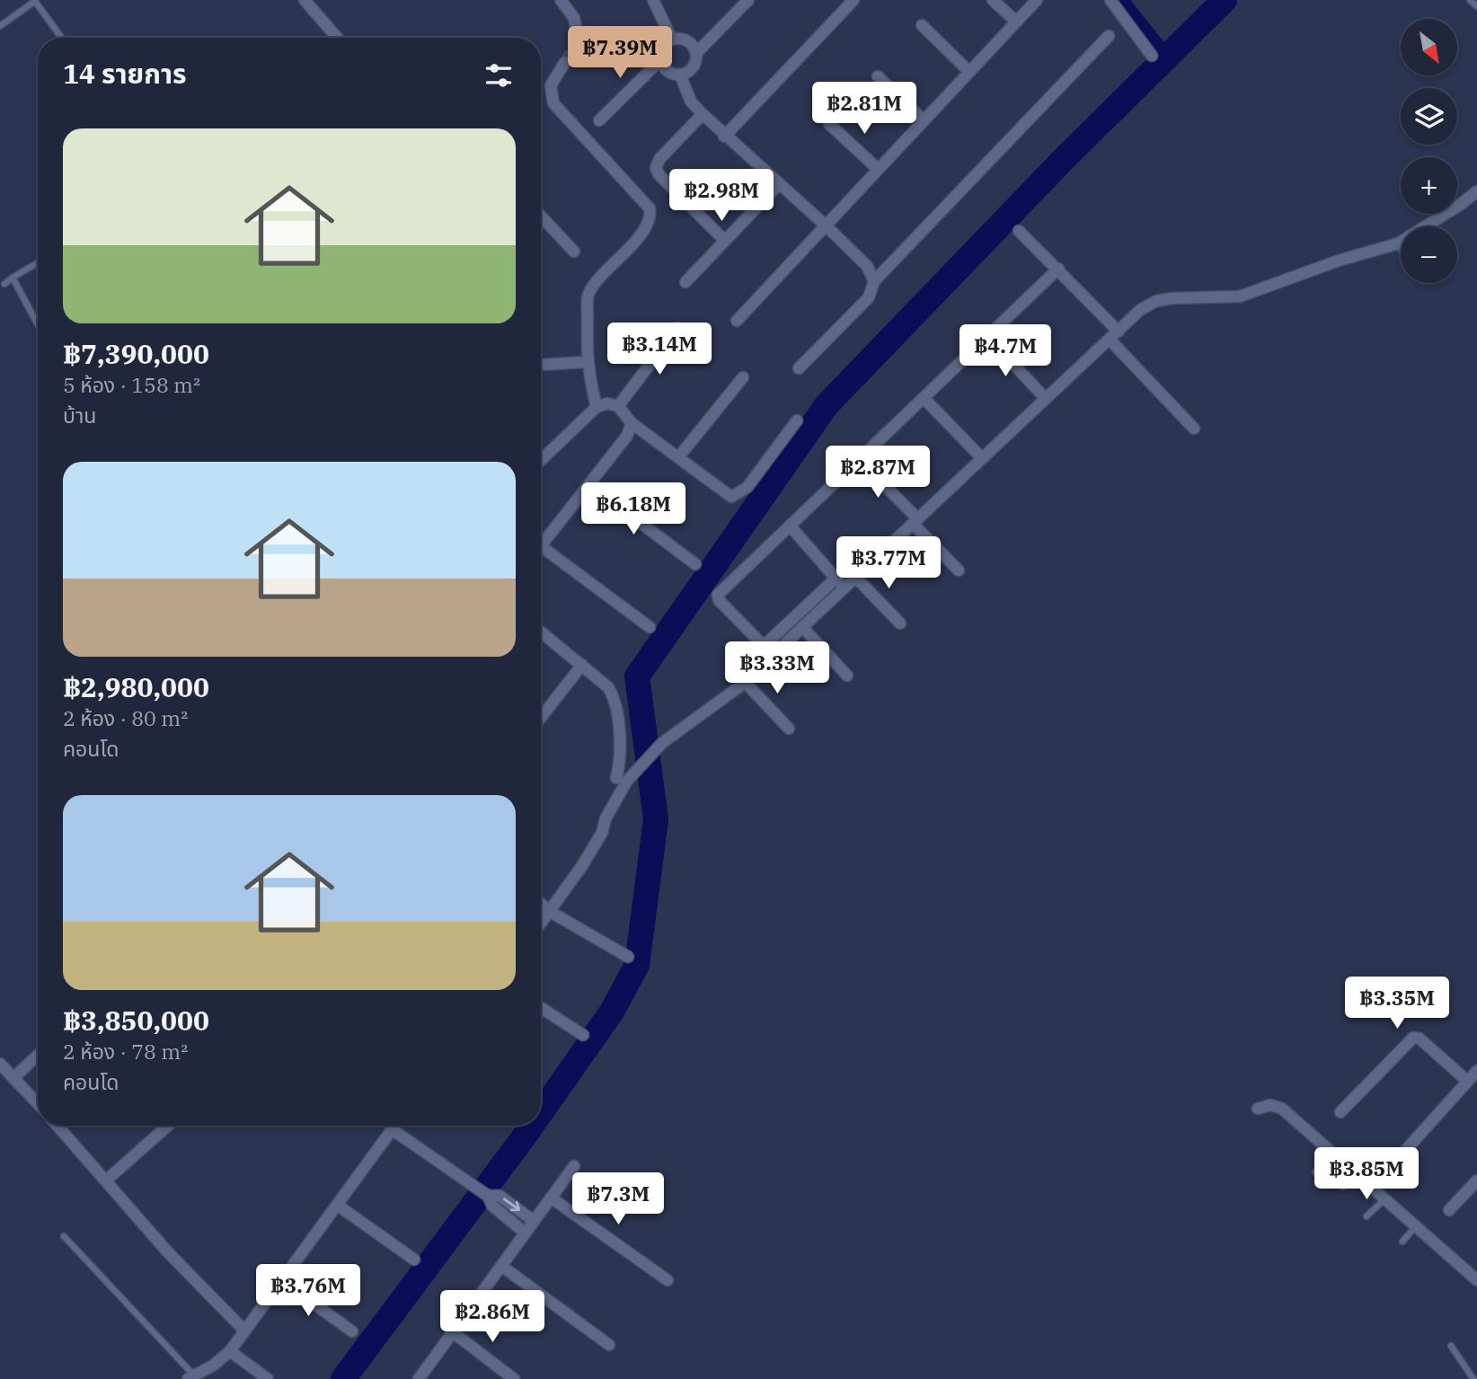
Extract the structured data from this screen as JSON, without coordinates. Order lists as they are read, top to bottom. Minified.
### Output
{"north":"bottom right","page":{"map_buttons":["+","−"],"price":["฿7.39M","฿2.81M","฿2.98M","฿3.14M","฿4.7M","฿2.87M","฿6.18M","฿3.77M","฿3.33M","฿3.35M","฿3.85M","฿7.3M","฿3.76M","฿2.86M"],"heading":"14 รายการ","list":[{"name":"฿7,390,000","note":"5 ห้อง · 158 m² · บ้าน"},{"name":"฿2,980,000","note":"2 ห้อง · 80 m² · คอนโด"},{"name":"฿3,850,000","note":"2 ห้อง · 78 m² · คอนโด"}]}}
